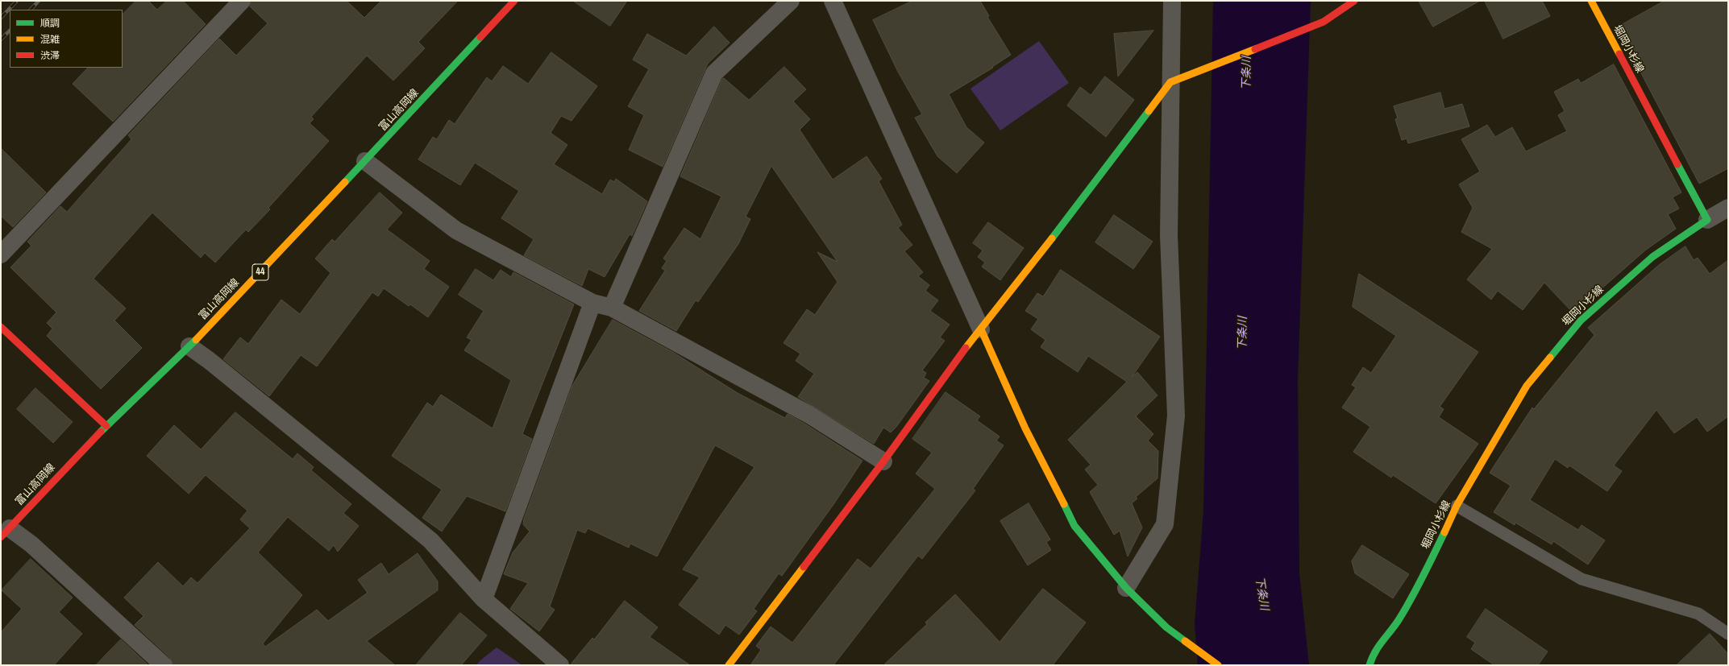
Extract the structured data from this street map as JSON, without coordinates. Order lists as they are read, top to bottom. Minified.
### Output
{"streets":{"main road":["堀岡小杉線","富山高岡線","44"]},"water":["下条川"],"legend":["順調","混雑","渋滞"]}
